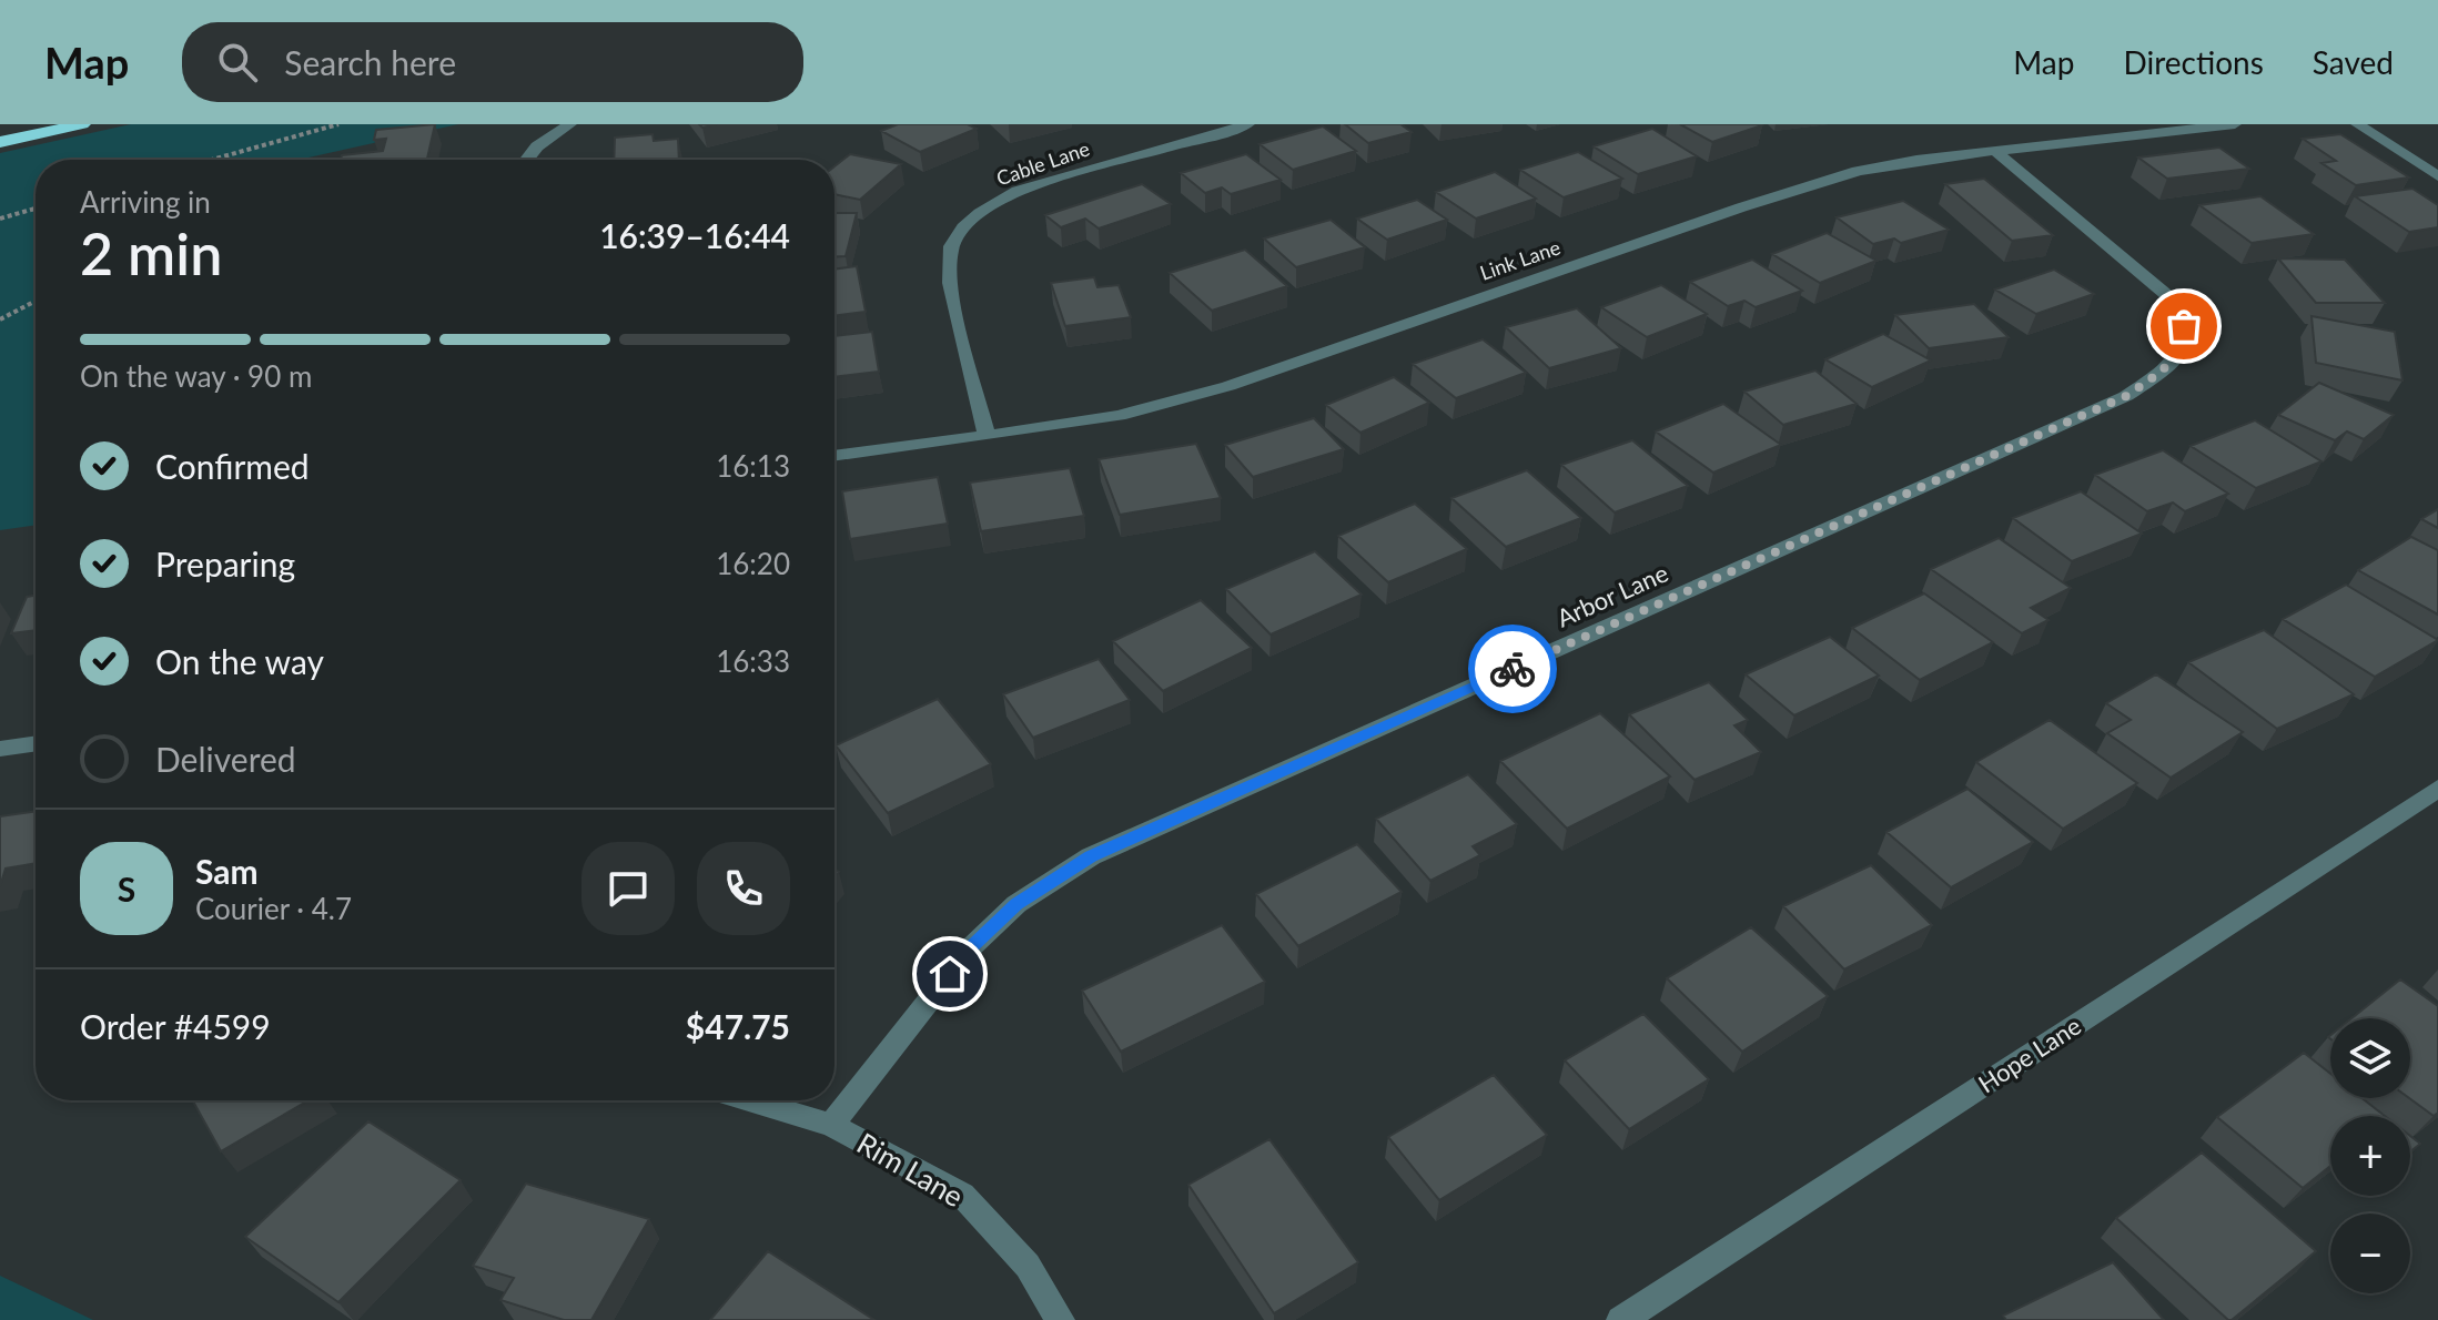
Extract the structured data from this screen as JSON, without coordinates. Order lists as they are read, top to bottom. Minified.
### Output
{"streets":{"street":["Cable Lane","Link Lane","Arbor Lane","Hope Lane","Rim Lane"]},"crossings":[["Cable Lane","Link Lane"],["Link Lane","Arbor Lane"],["Arbor Lane","Rim Lane"]],"page":{"header":"Map","search":"Search here","nav":["Map","Directions","Saved"],"heading":["2 min","Arriving in","16:39–16:44"],"panel":["Sam","Courier · 4.7","Order #4599","$47.75"],"bar":"On the way · 90 m","list":[["Confirmed","16:13"],["Preparing","16:20"],["On the way","16:33"],"Delivered"],"round":"S","map_buttons":["+","−"]}}
